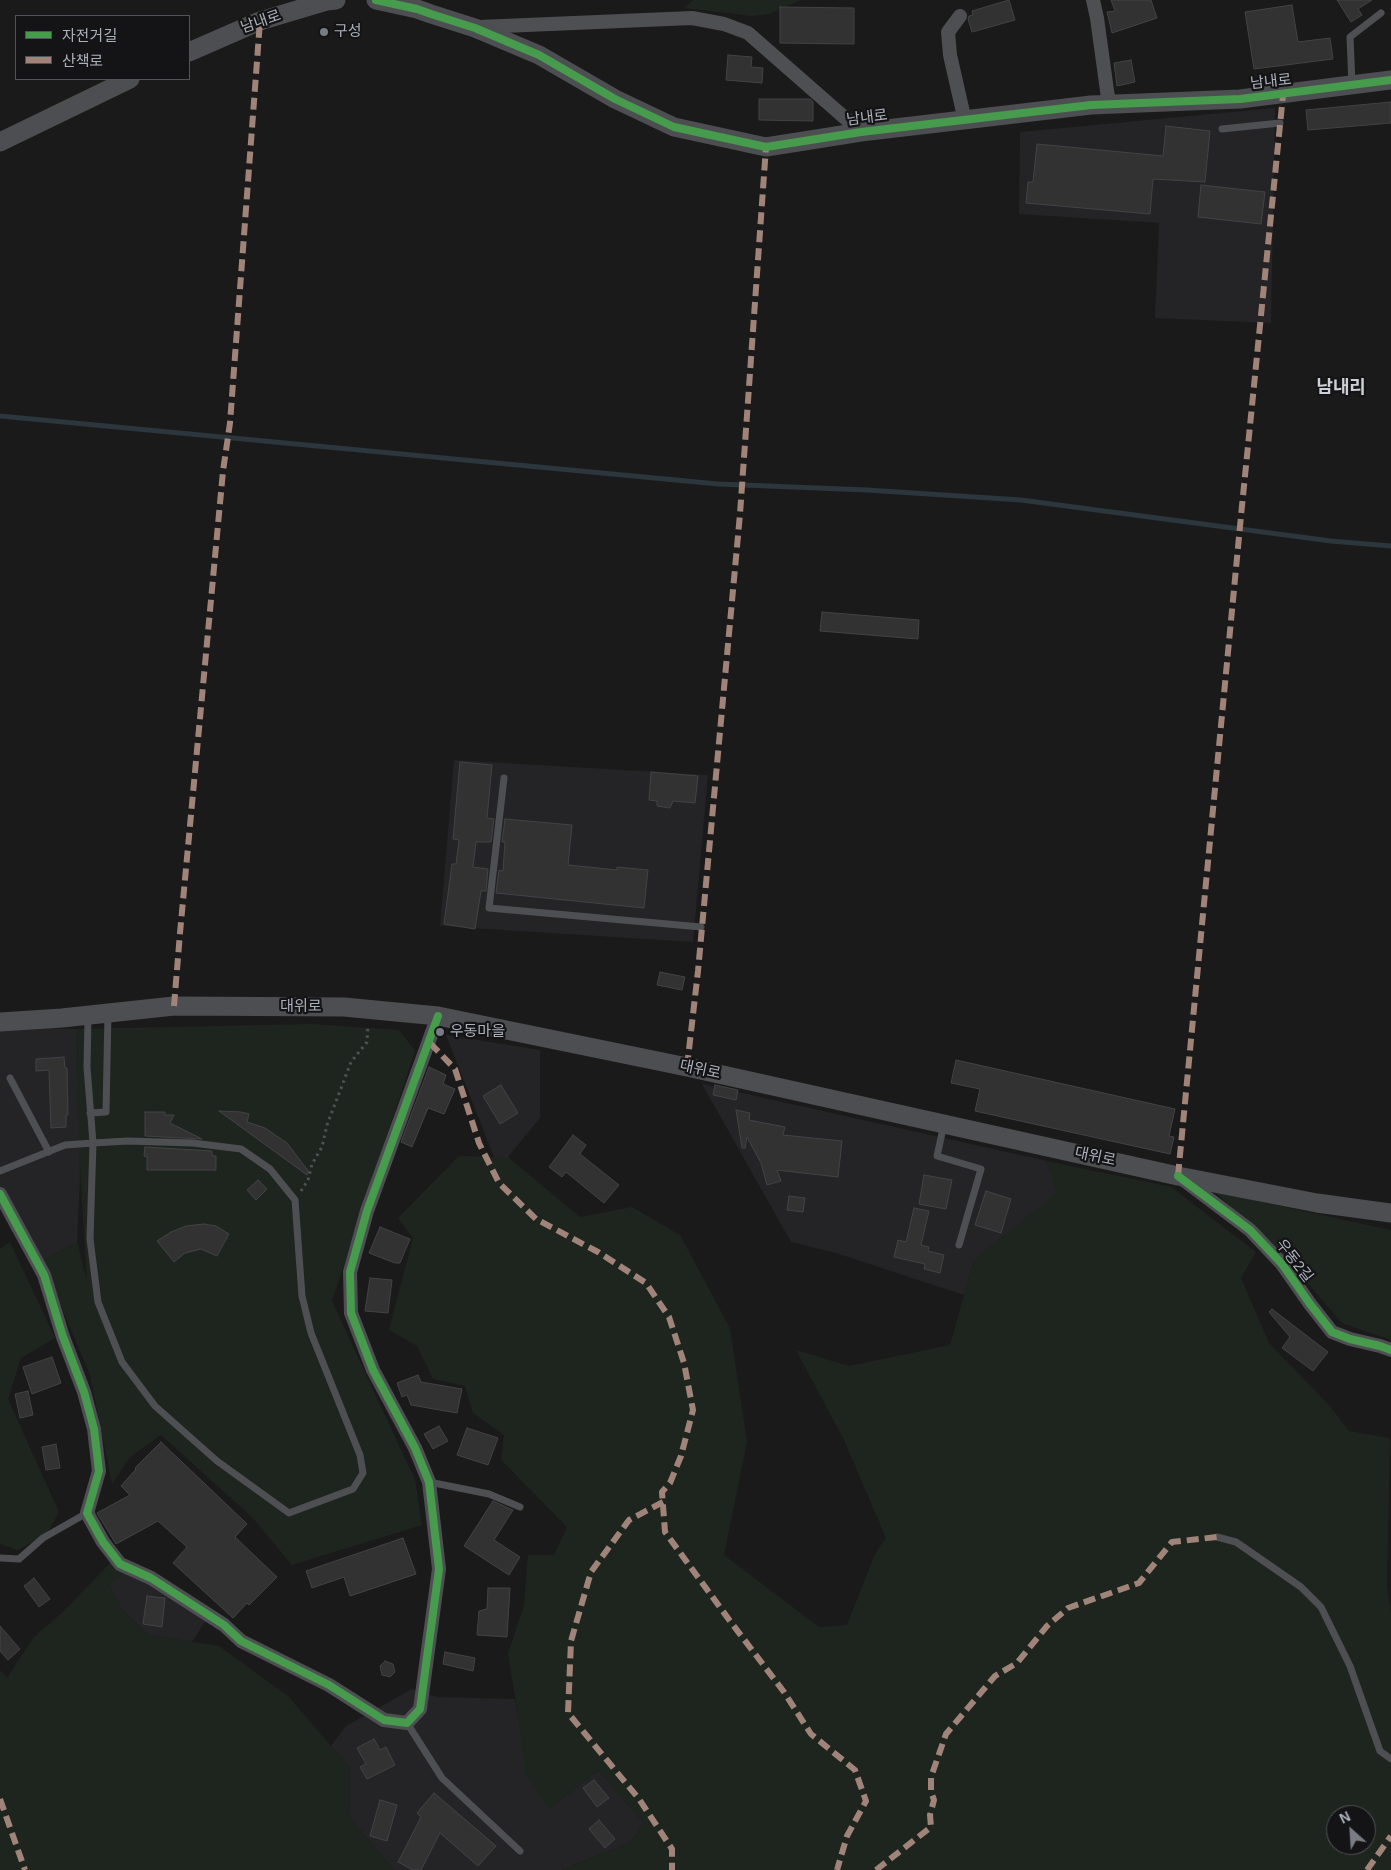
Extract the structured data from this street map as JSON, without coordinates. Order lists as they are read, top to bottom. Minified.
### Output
{"streets":{"main road":["남내로","대위로"],"street":["우동2길"]},"crossings":[["대위로","우동2길"]],"districts":["남내리"],"places":["구성","우동마을"],"legend":["자전거길","산책로"],"north":"top left"}
